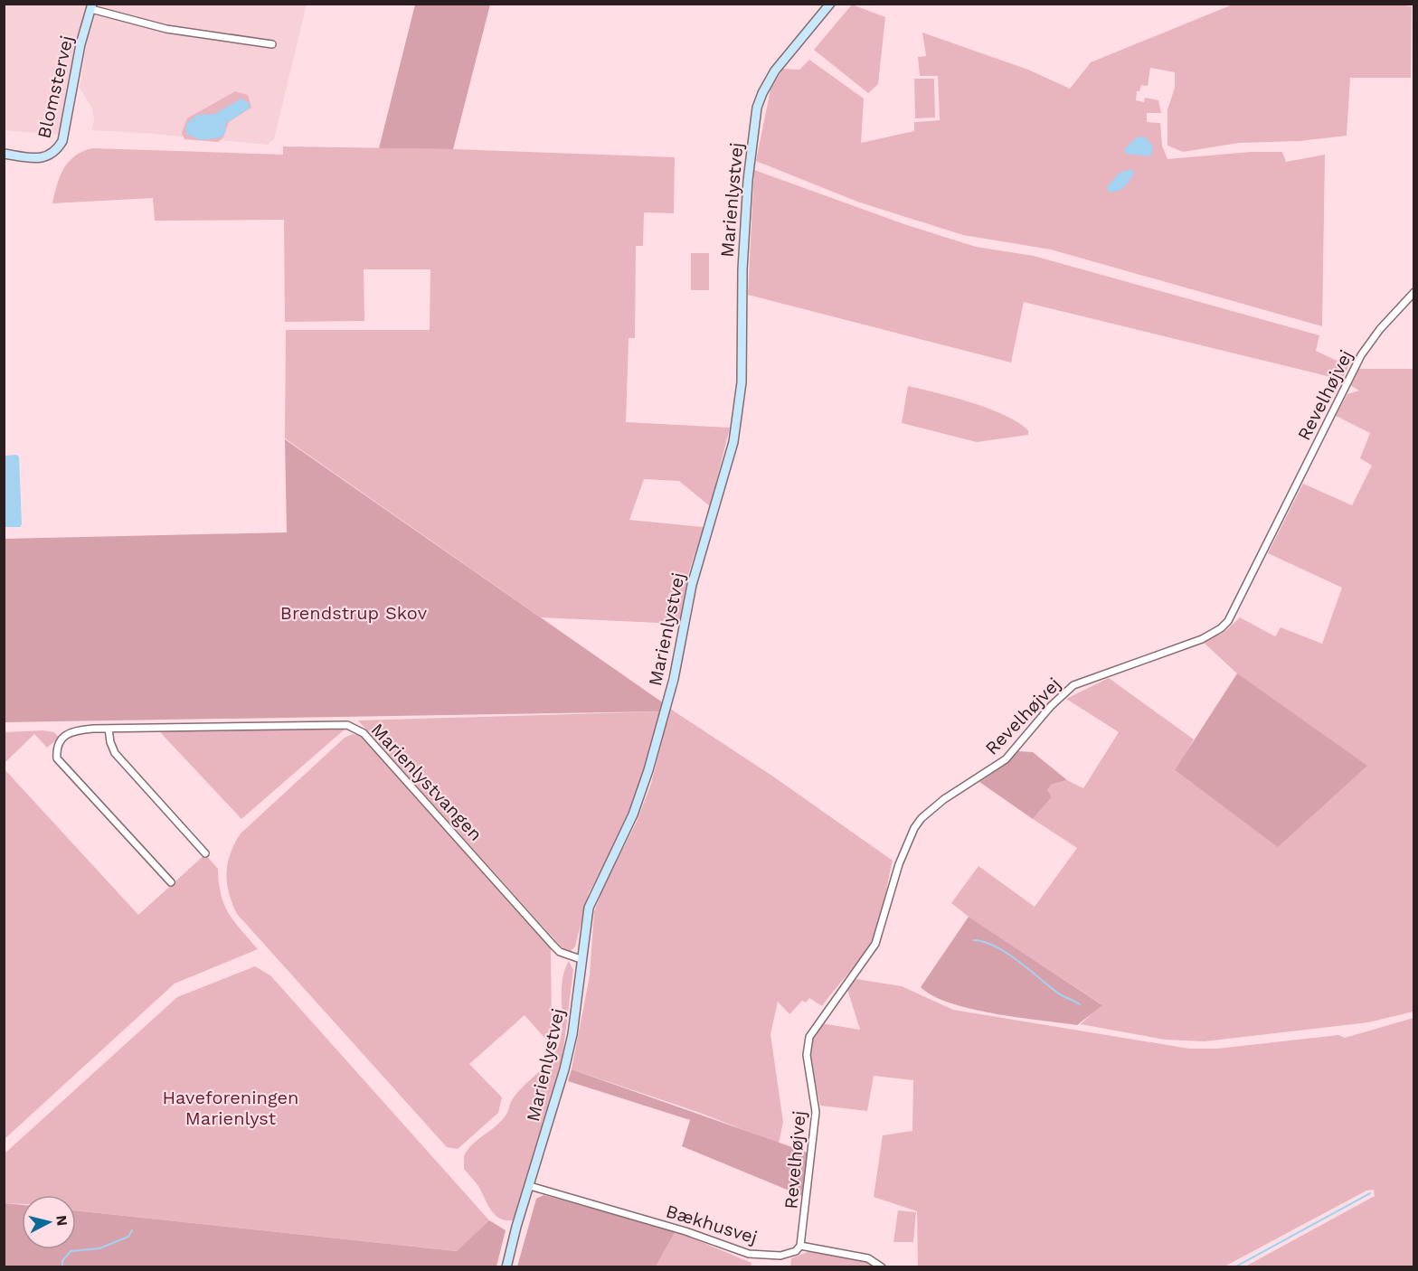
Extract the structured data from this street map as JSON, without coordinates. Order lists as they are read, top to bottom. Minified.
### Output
{"streets":{"street":["Blomstervej","Marienlystvej","Revelhøjvej","Marienlystvangen","Bækhusvej"]},"crossings":[["Marienlystvej","Marienlystvangen"],["Marienlystvej","Bækhusvej"],["Revelhøjvej","Bækhusvej"]],"parks":["Brendstrup Skov","Haveforeningen Marienlyst"],"north":"right"}
